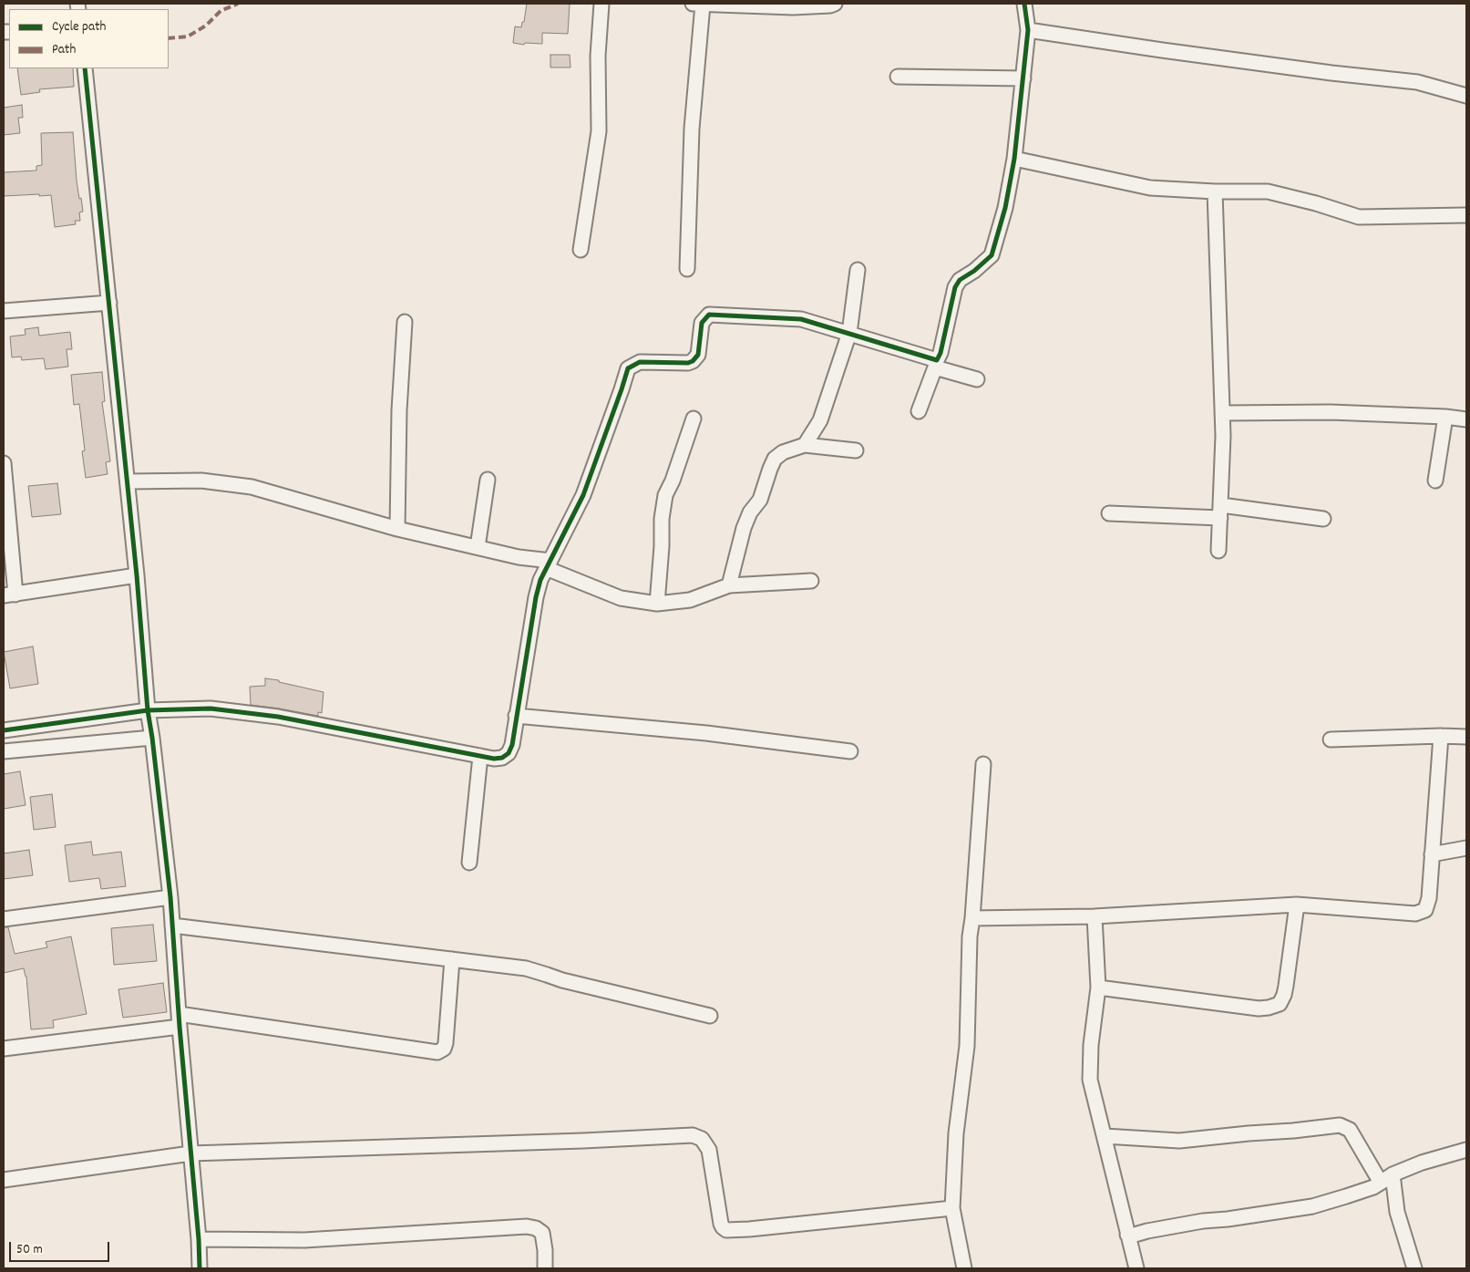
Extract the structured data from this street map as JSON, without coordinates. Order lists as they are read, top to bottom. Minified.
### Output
{"legend":["Cycle path","Path"],"scale_bar":"50 m"}
